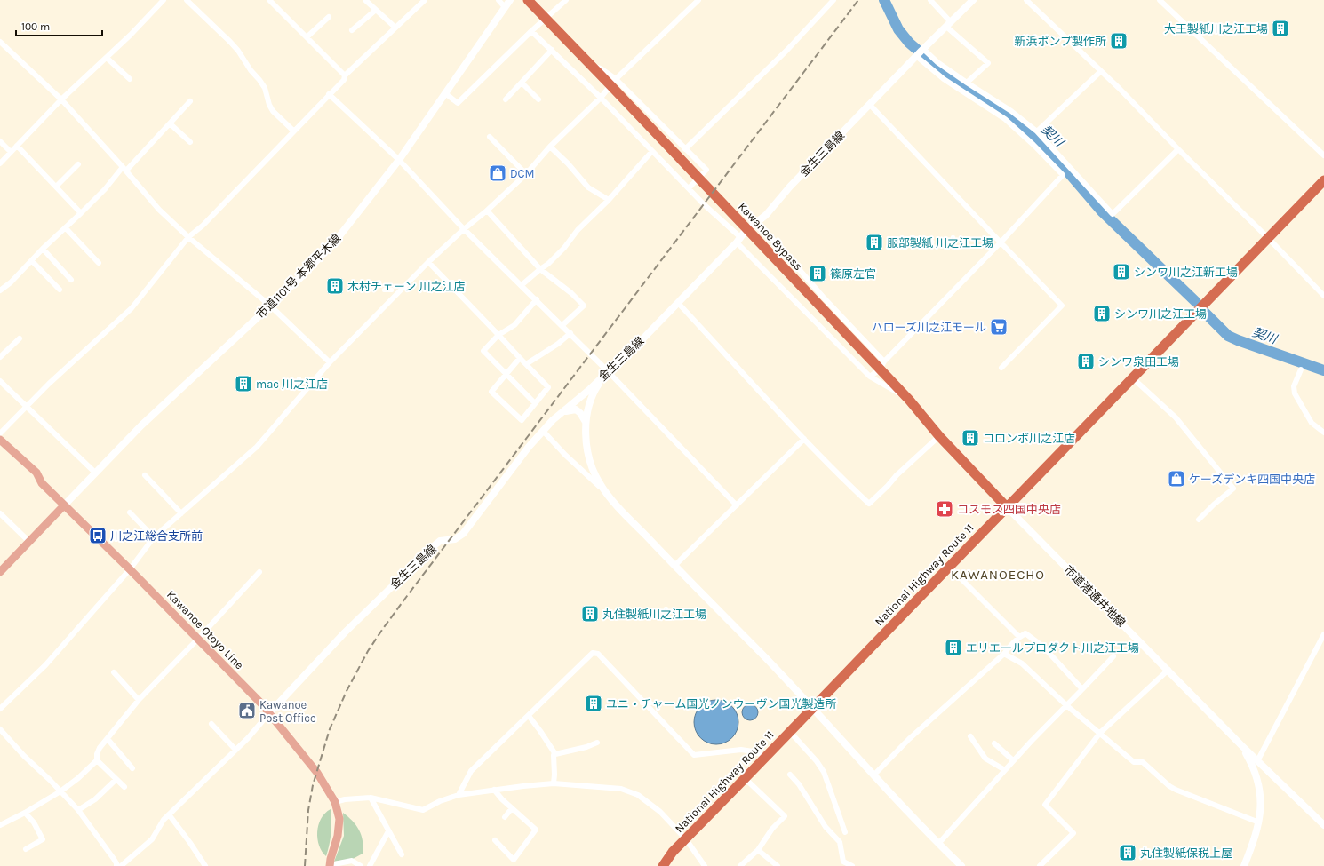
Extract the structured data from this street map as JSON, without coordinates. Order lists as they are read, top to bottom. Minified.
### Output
{"streets":{"highway":["Kawanoe Bypass","National Highway Route 11"],"main road":["Kawanoe Otoyo Line"],"street":["金生三島線","市道1101号 本郷平木線","市道港通井地線"]},"crossings":[["金生三島線","Kawanoe Otoyo Line"],["Kawanoe Bypass","National Highway Route 11"],["Kawanoe Bypass","市道港通井地線"],["市道1101号 本郷平木線","Kawanoe Otoyo Line"],["National Highway Route 11","市道港通井地線"]],"districts":["KAWANOECHO"],"water":["契川"],"places":{"building":["大王製紙川之江工場","新浜ポンプ製作所","服部製紙 川之江工場","シンワ川之江新工場","篠原左官","木村チェーン 川之江店","シンワ川之江工場","シンワ泉田工場","mac 川之江店","コロンボ川之江店","丸住製紙川之江工場","エリエールプロダクト川之江工場","ユニ・チャーム国光ノンウーヴン国光製造所","丸住製紙保税上屋"],"shop":["DCM","ケーズデンキ四国中央店"],"supermarket":["ハローズ川之江モール"],"pharmacy":["コスモス四国中央店"],"bus stop":["川之江総合支所前"],"public building":["Kawanoe Post Office"]},"scale_bar":"100 m"}
